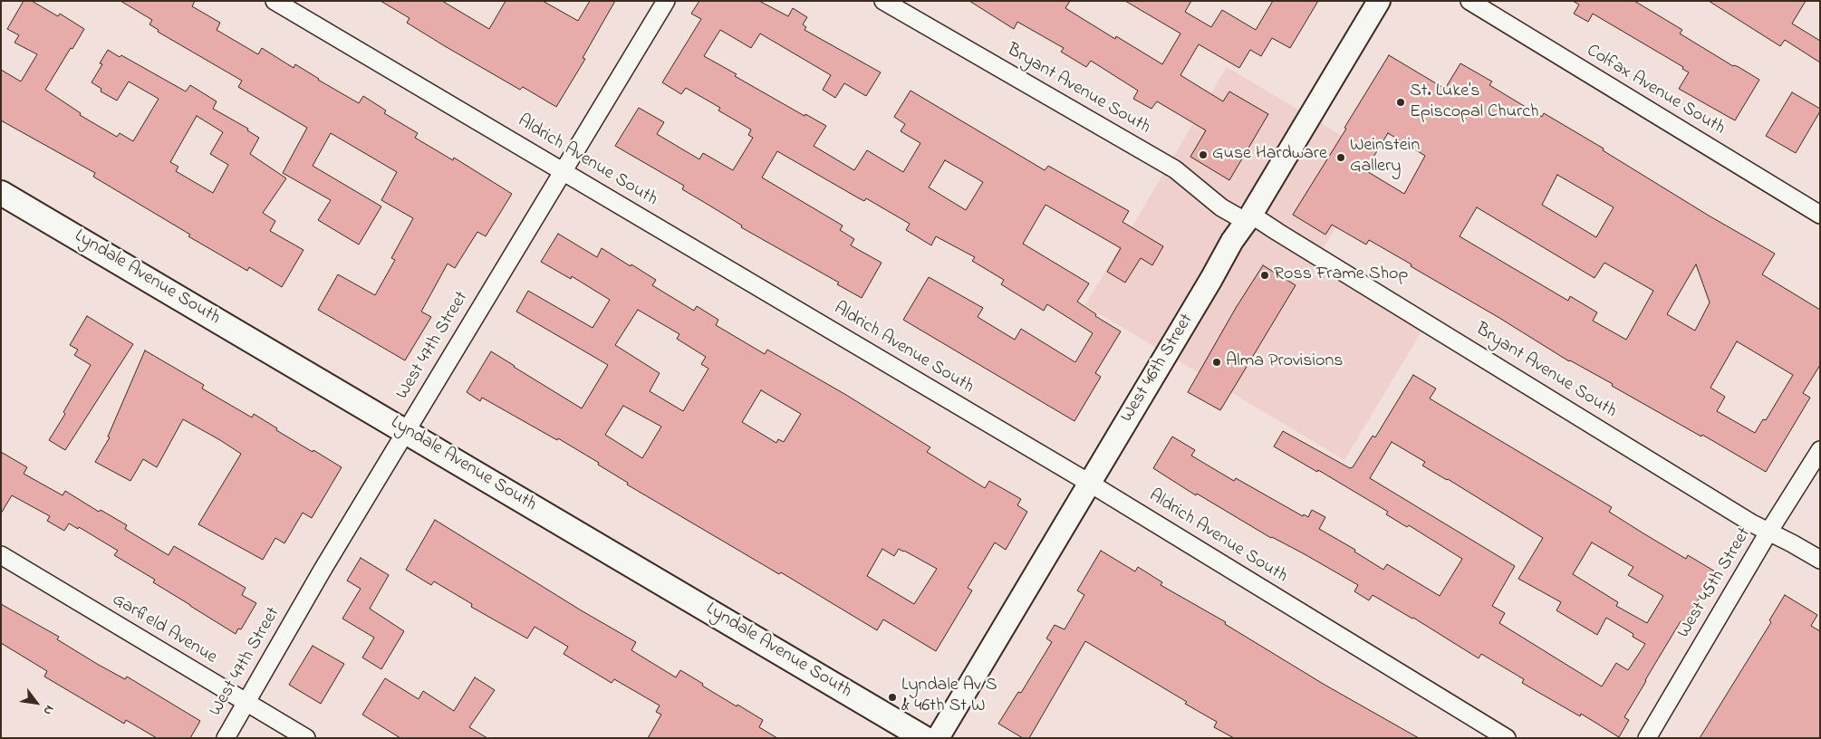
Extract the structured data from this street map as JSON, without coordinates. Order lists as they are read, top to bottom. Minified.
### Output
{"streets":{"main road":["Lyndale Avenue South"],"street":["Bryant Avenue South","Colfax Avenue South","Aldrich Avenue South","West 47th Street","West 46th Street","West 45th Street","Garfield Avenue"]},"crossings":[["Bryant Avenue South","West 46th Street"],["Bryant Avenue South","West 45th Street"],["Aldrich Avenue South","West 47th Street"],["Aldrich Avenue South","West 46th Street"],["Lyndale Avenue South","West 47th Street"],["West 47th Street","Garfield Avenue"]],"places":["St. Luke's Episcopal Church","Guse Hardware","Weinstein Gallery","Ross Frame Shop","Alma Provisions","Lyndale Av S & 46th St W"],"north":"bottom right"}
